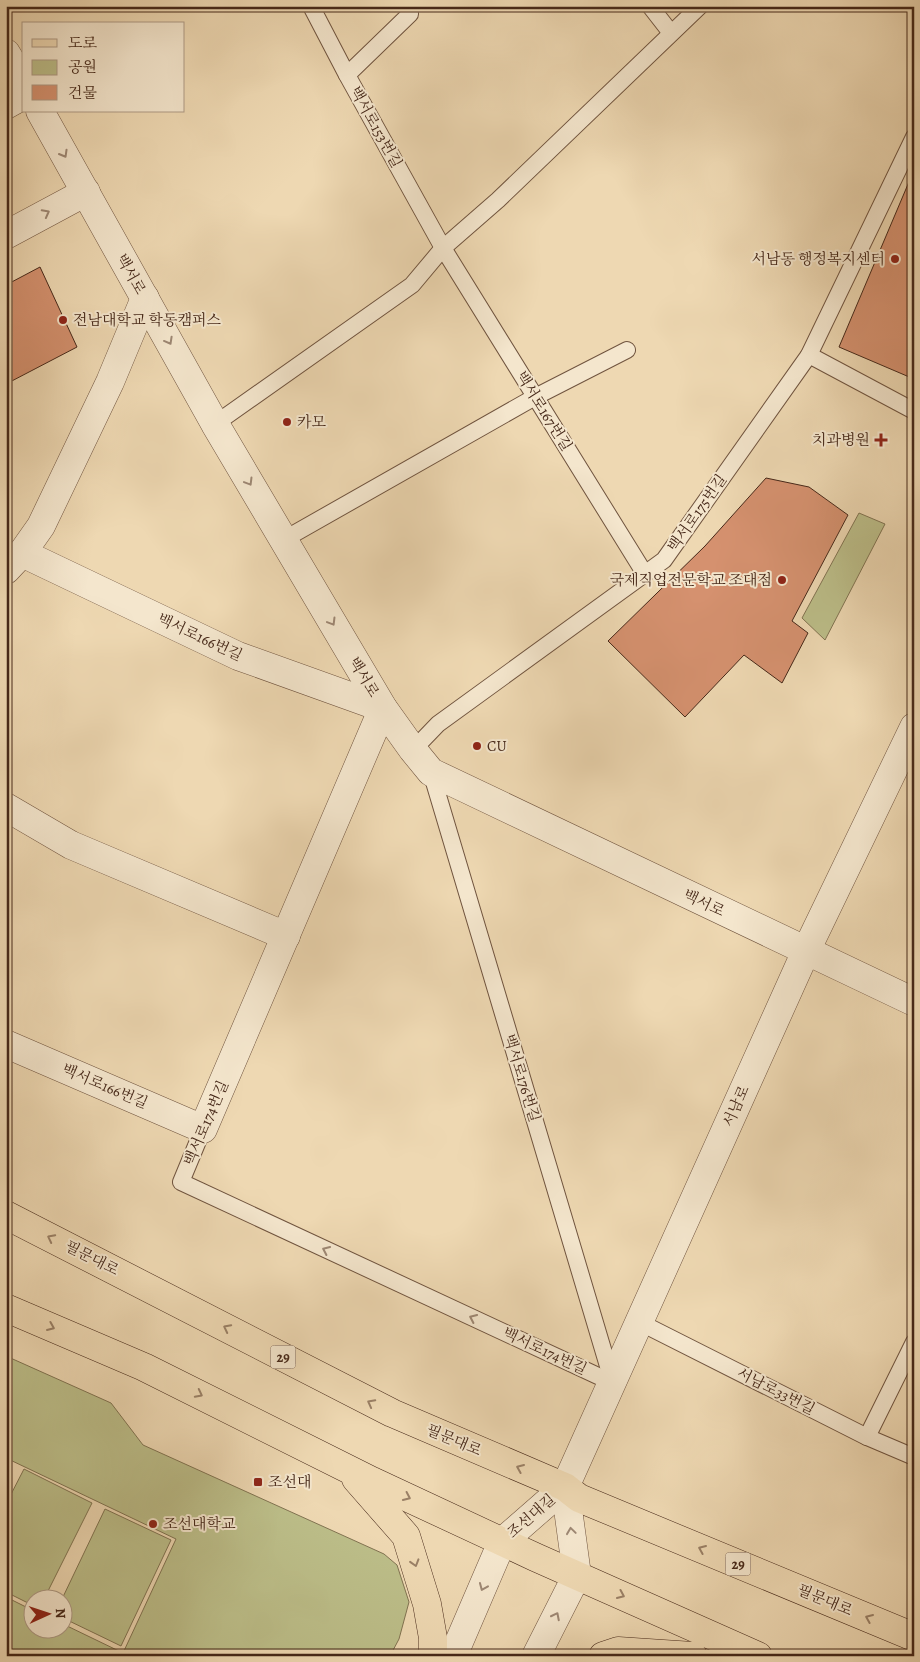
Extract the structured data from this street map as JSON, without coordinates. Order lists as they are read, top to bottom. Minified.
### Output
{"streets":{"main road":["필문대로","29"],"street":["백서로","백서로166번길","서남로","백서로174번길","조선대길"],"lane":["백서로153번길","백서로167번길","백서로175번길","백서로176번길","서남로33번길"]},"crossings":[["백서로153번길","백서로167번길"],["백서로","백서로175번길"],["백서로","백서로166번길"],["백서로","백서로176번길"],["백서로","서남로"],["백서로","백서로174번길"],["백서로167번길","백서로175번길"],["백서로166번길","백서로174번길"],["백서로176번길","서남로"],["백서로176번길","백서로174번길"],["서남로","백서로174번길"],["서남로","필문대로"],["서남로","서남로33번길"],["서남로","조선대길"],["필문대로","조선대길"]],"one_way":["백서로","백서로174번길"],"places":{"other":["서남동 행정복지센터","전남대학교 학동캠퍼스","카모","국제직업전문학교 조대점","CU","조선대학교"],"health":["치과병원"],"transit":["조선대"]},"legend":["도로","공원","건물"],"north":"right"}
